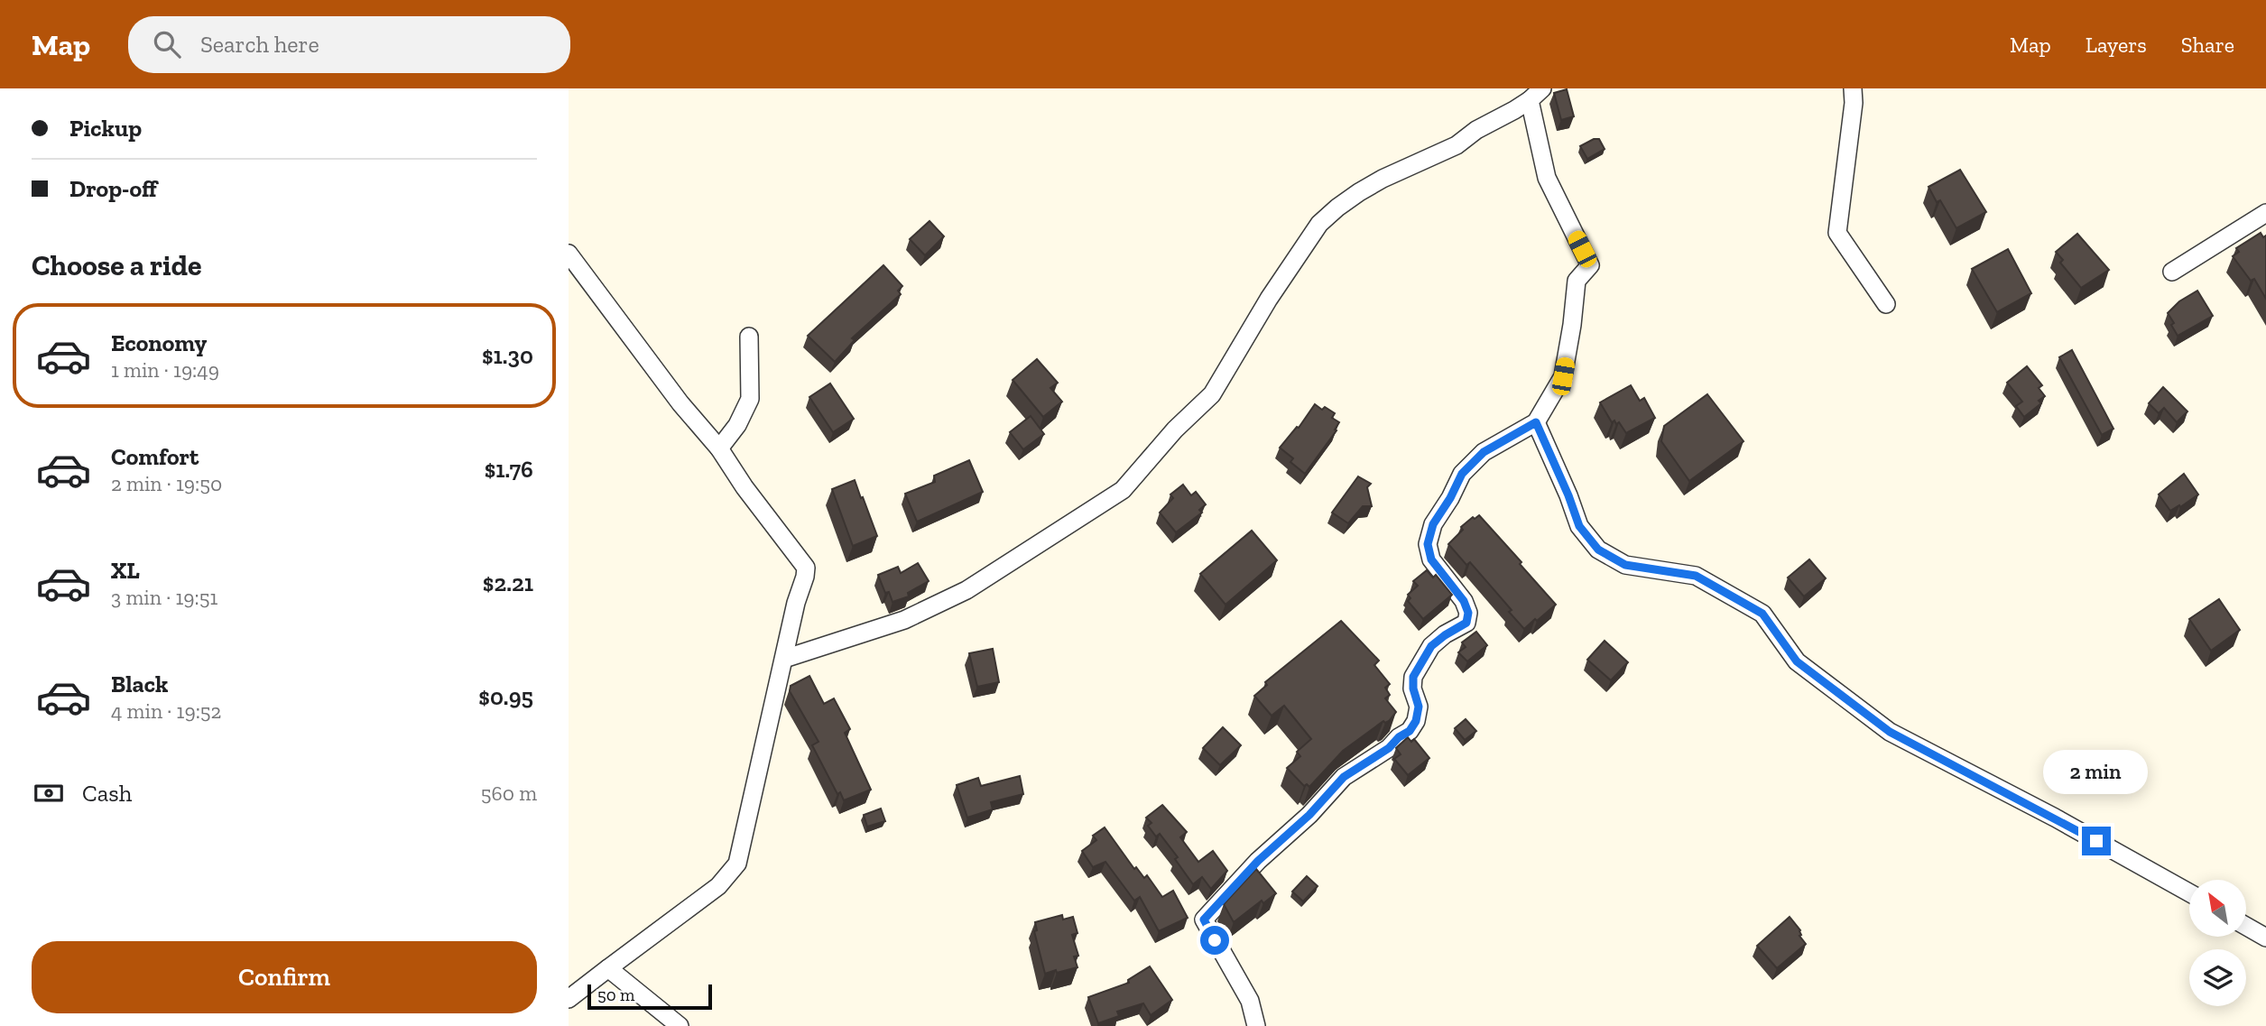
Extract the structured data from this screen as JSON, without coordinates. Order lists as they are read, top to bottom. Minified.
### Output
{"scale_bar":"50 m","north":"top left","page":{"header":"Map","search":"Search here","nav":["Map","Layers","Share"],"banner":["Pickup","Drop-off"],"heading":"Choose a ride","list":[{"name":"Economy","note":"1 min · 19:49","value":"$1.30"},{"name":"Comfort","note":"2 min · 19:50","value":"$1.76"},{"name":"XL","note":"3 min · 19:51","value":"$2.21"},{"name":"Black","note":"4 min · 19:52","value":"$0.95"}],"bubble":"2 min","pay":["Cash","560 m"],"buttons":"Confirm","scale":"50 m"}}
